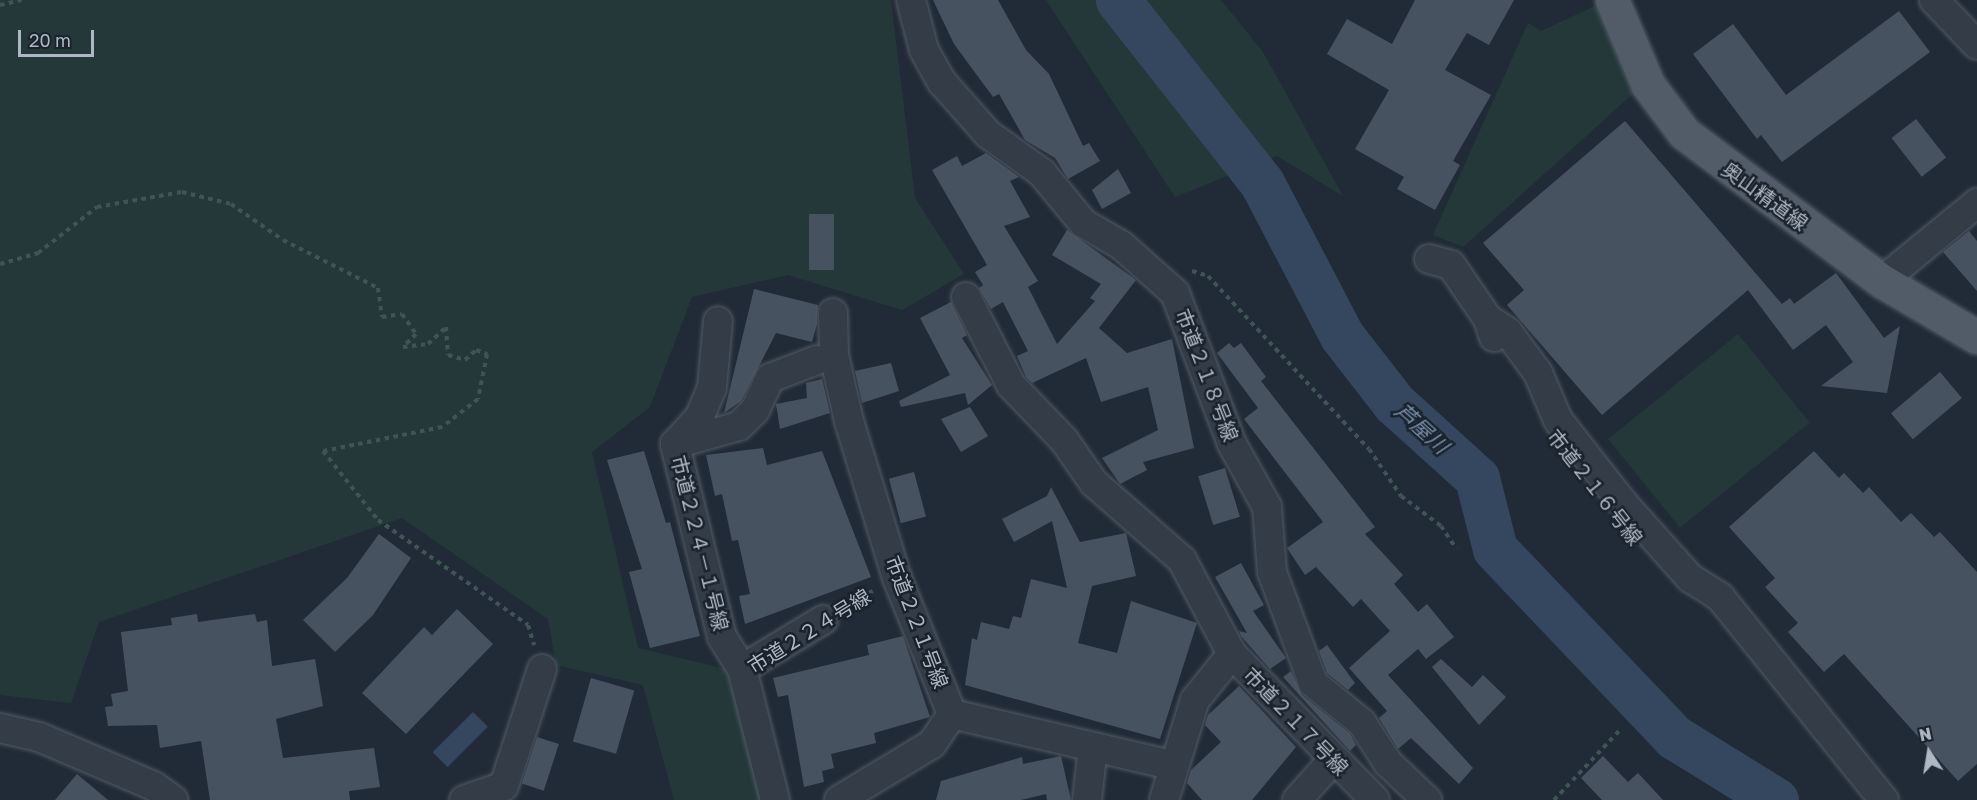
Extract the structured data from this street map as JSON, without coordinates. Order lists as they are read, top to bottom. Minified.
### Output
{"streets":{"main road":["奥山精道線"],"street":["市道２１８号線","市道２１６号線","市道２２４－１号線","市道２２１号線","市道２２４号線","市道２１７号線"]},"crossings":[["市道２２４－１号線","市道２２４号線"],["市道２２１号線","市道２２４号線"],["市道２２１号線","市道２１７号線"]],"water":["芦屋川"],"scale_bar":"20 m","north":"top"}
